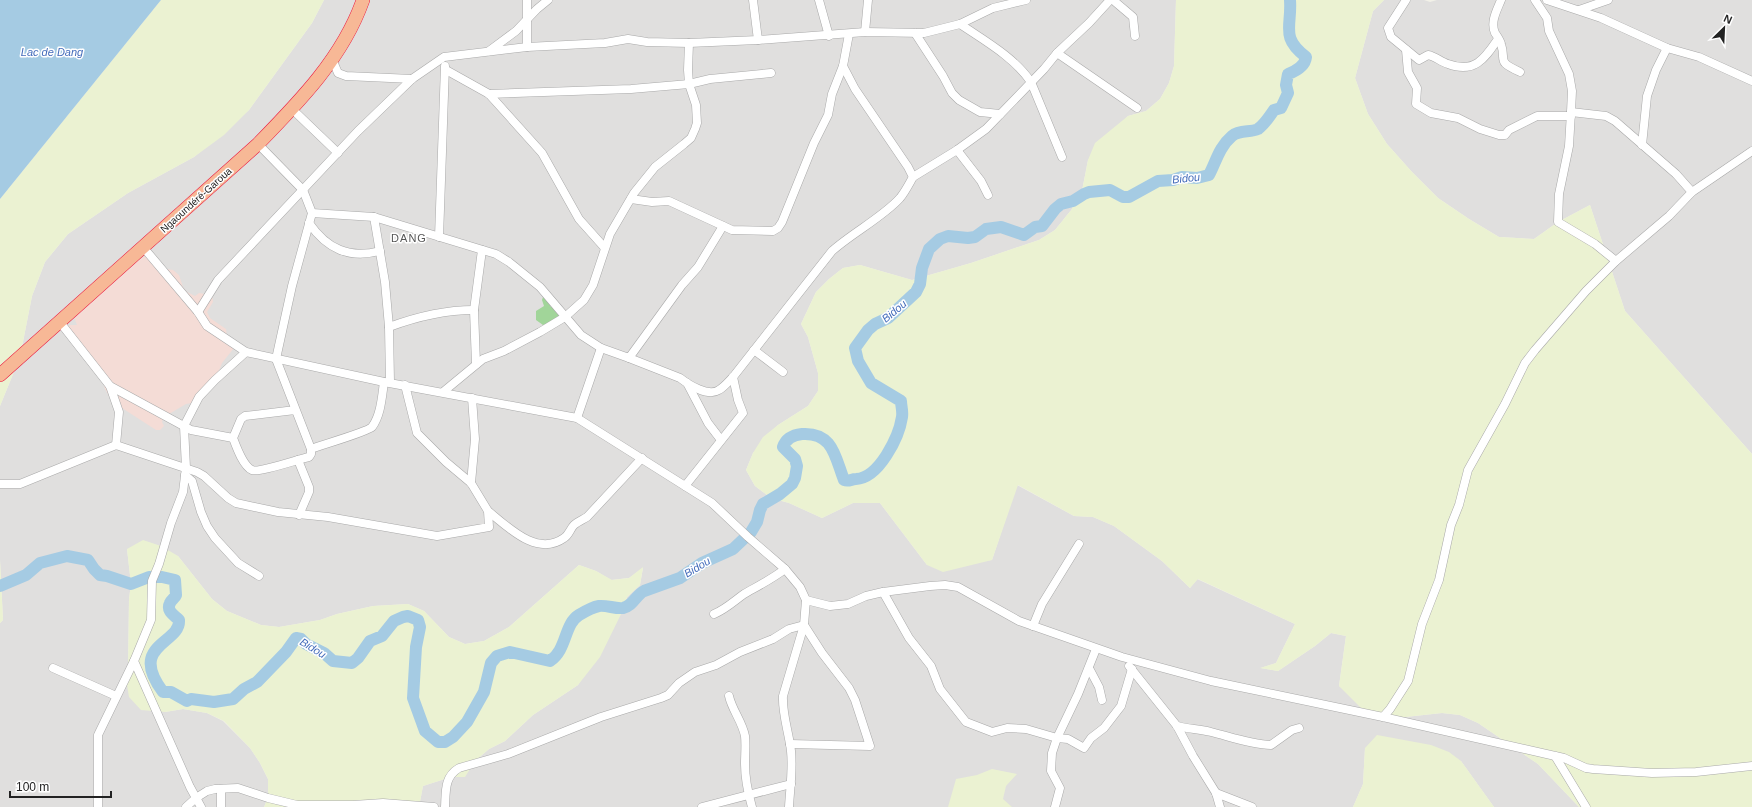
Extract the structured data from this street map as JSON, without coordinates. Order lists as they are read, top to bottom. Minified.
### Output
{"streets":{"highway":["Ngaoundéré-Garoua"]},"districts":["DANG"],"water":["Lac de Dang","Bidou"],"scale_bar":"100 m","north":"top right"}
